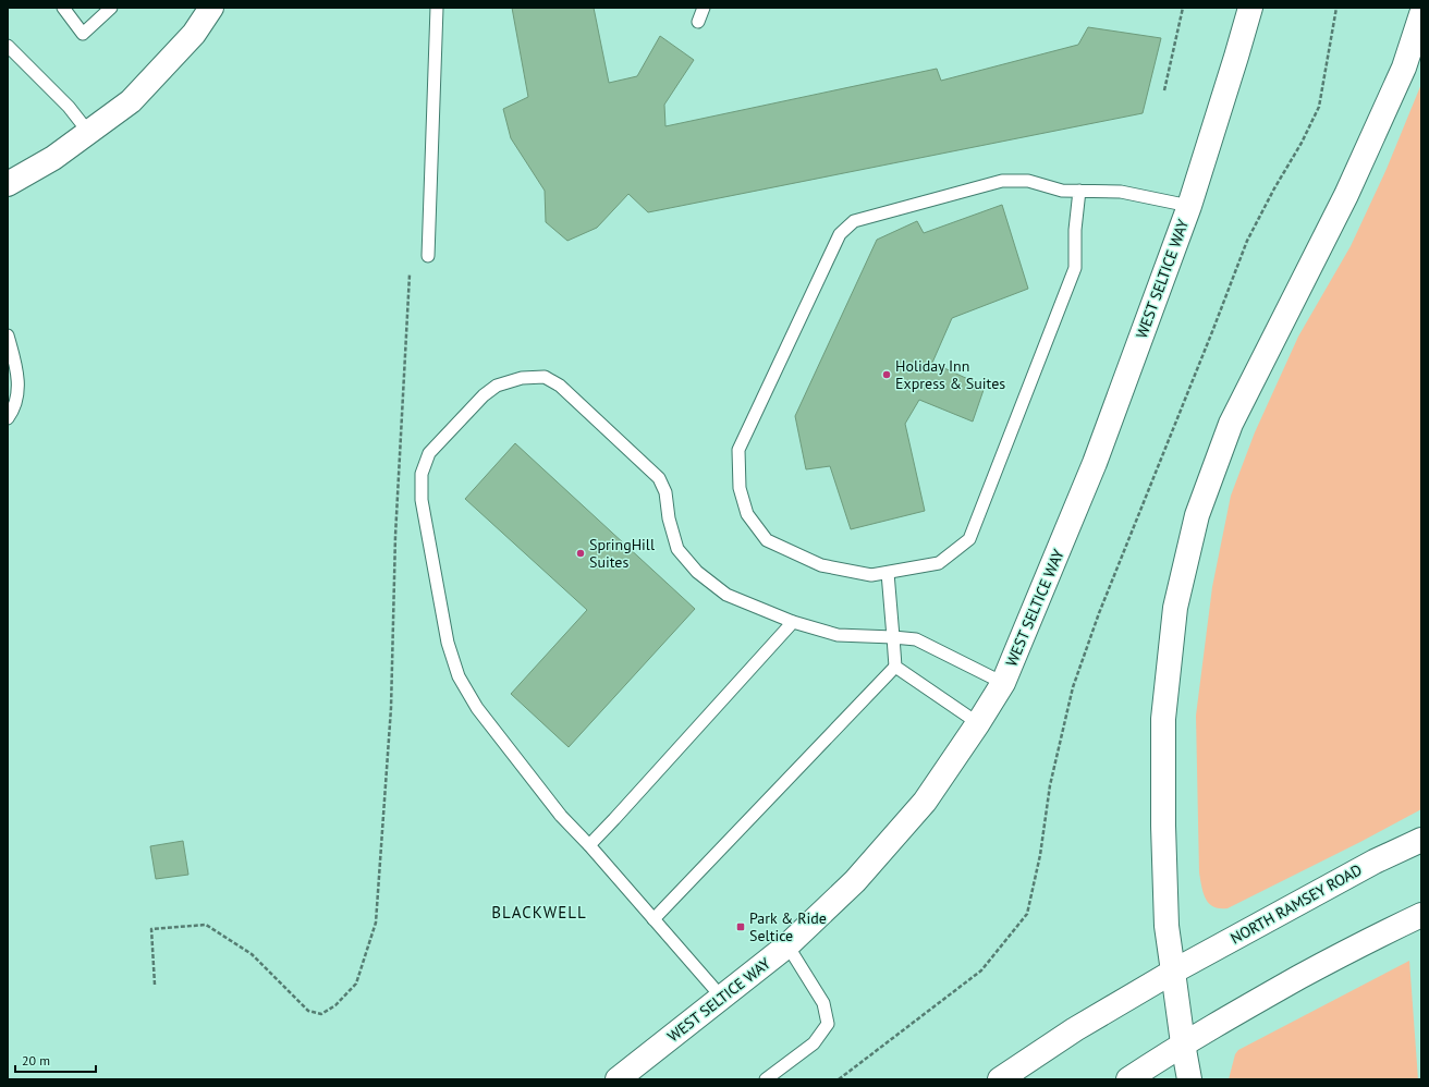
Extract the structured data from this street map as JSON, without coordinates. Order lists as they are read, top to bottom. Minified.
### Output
{"streets":{"main road":["WEST SELTICE WAY","NORTH RAMSEY ROAD"]},"districts":["BLACKWELL"],"places":{"other":["Holiday Inn Express & Suites","SpringHill Suites"],"transit":["Park & Ride Seltice"]},"scale_bar":"20 m"}
